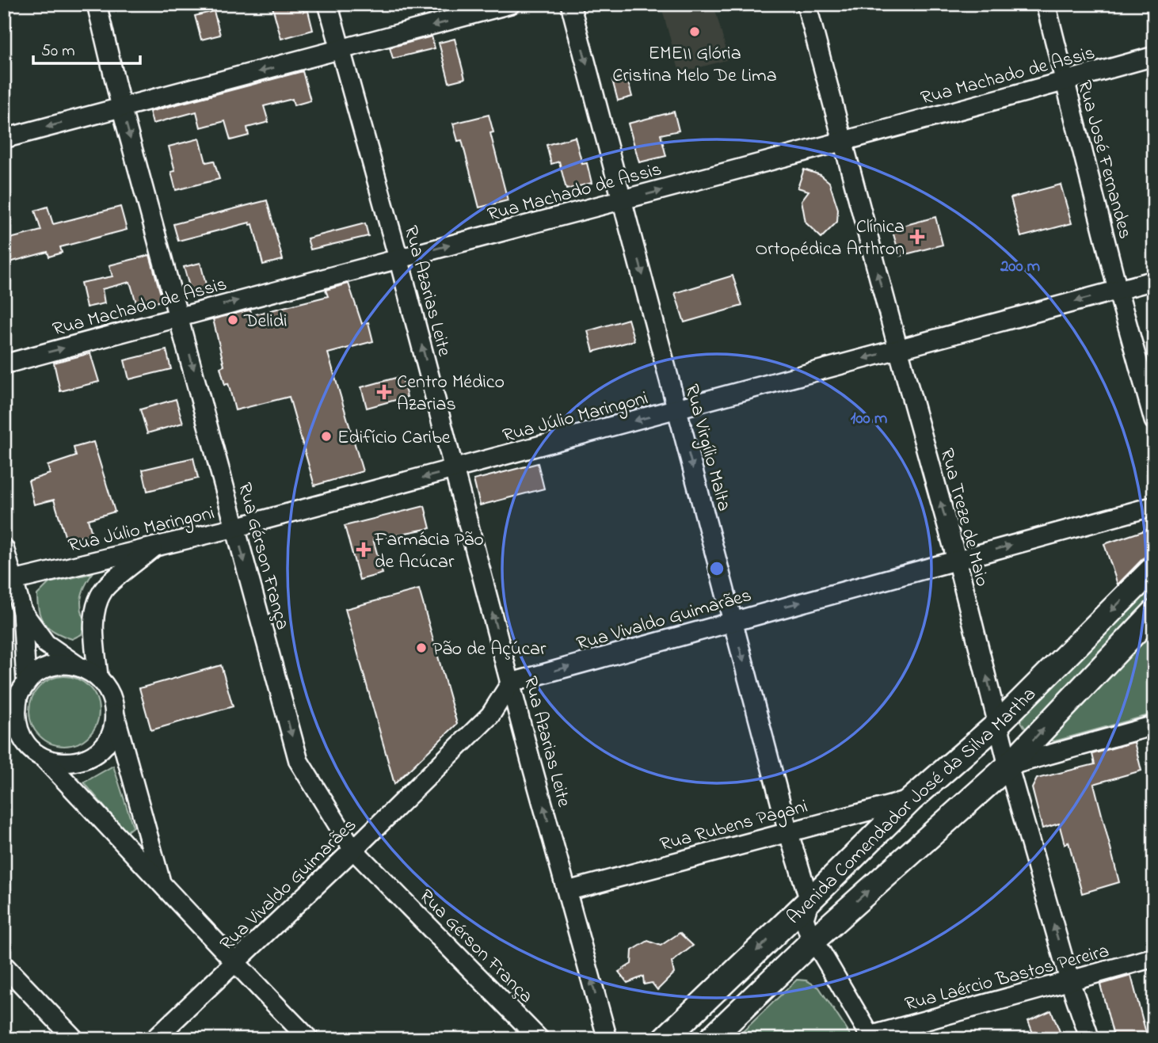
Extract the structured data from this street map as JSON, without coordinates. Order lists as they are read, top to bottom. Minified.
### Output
{"streets":{"main road":["Avenida Comendador José da Silva Martha"],"street":["Rua Machado de Assis","Rua José Fernandes","Rua Azarias Leite","Rua Júlio Maringoni","Rua Virgílio Malta","Rua Treze de Maio","Rua Gérson França","Rua Vivaldo Guimarães","Rua Rubens Pagani","Rua Laércio Bastos Pereira"]},"crossings":[["Rua Machado de Assis","Rua José Fernandes"],["Rua Machado de Assis","Rua Azarias Leite"],["Rua Machado de Assis","Rua Virgílio Malta"],["Rua Machado de Assis","Rua Treze de Maio"],["Rua Machado de Assis","Rua Gérson França"],["Rua José Fernandes","Rua Júlio Maringoni"],["Rua Azarias Leite","Rua Júlio Maringoni"],["Rua Azarias Leite","Rua Vivaldo Guimarães"],["Rua Azarias Leite","Rua Rubens Pagani"],["Rua Júlio Maringoni","Rua Virgílio Malta"],["Rua Júlio Maringoni","Rua Treze de Maio"],["Rua Júlio Maringoni","Rua Gérson França"],["Rua Virgílio Malta","Rua Vivaldo Guimarães"],["Rua Virgílio Malta","Avenida Comendador José da Silva Martha"],["Rua Virgílio Malta","Rua Rubens Pagani"],["Rua Treze de Maio","Rua Vivaldo Guimarães"],["Rua Treze de Maio","Avenida Comendador José da Silva Martha"],["Rua Treze de Maio","Rua Laércio Bastos Pereira"],["Rua Gérson França","Rua Vivaldo Guimarães"],["Avenida Comendador José da Silva Martha","Rua Rubens Pagani"]],"one_way":["Rua Machado de Assis","Rua Azarias Leite","Rua Júlio Maringoni","Rua Virgílio Malta","Rua Treze de Maio","Rua Gérson França","Rua Vivaldo Guimarães"],"places":{"other":["EMEII Glória Cristina Melo De Lima","Delidi","Edifício Caribe","Pão de Açúcar"],"health":["Clínica Ortopédica Arthron","Centro Médico Azarias","Farmácia Pão de Acúcar"]},"scale_bar":"50 m","rings":["200 m","100 m"]}
